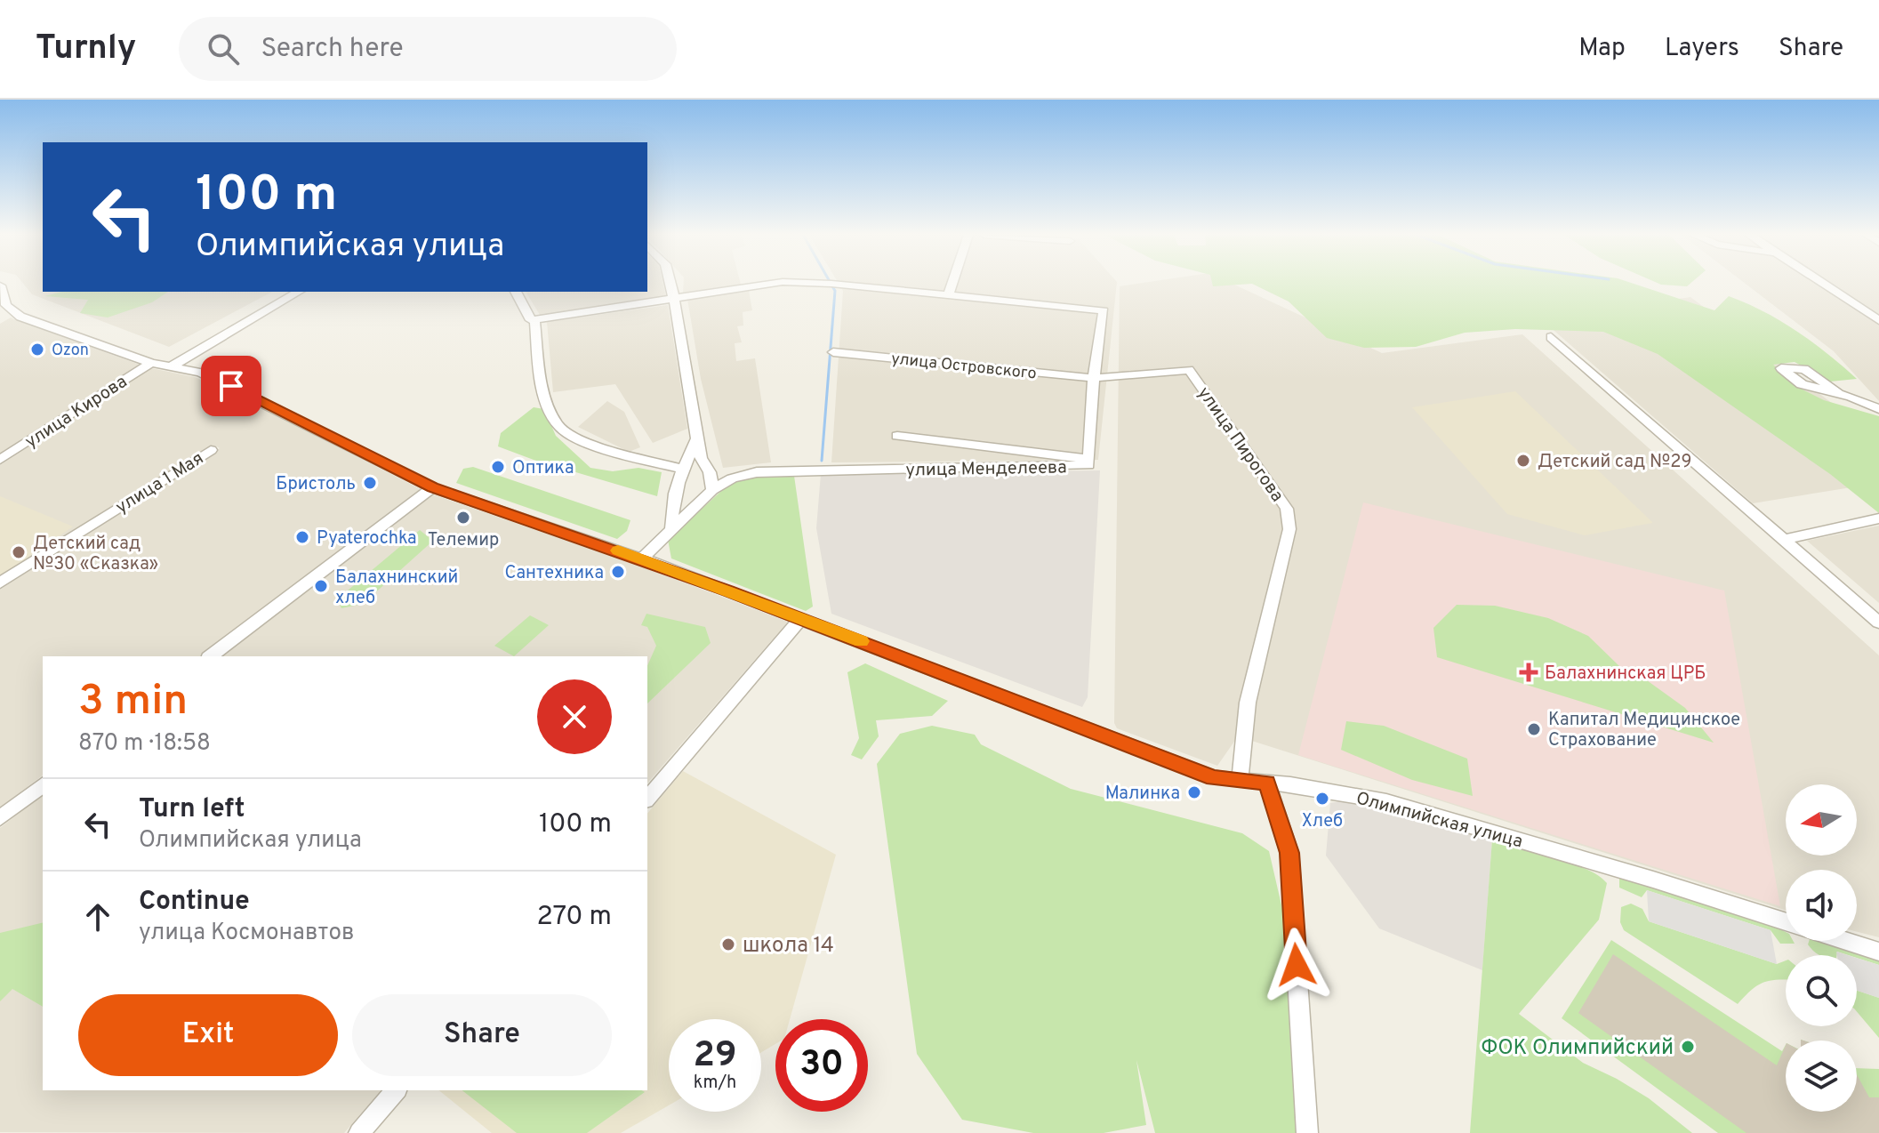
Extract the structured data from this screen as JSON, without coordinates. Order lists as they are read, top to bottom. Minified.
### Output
{"streets":{"street":["улица Островского","улица Кирова","улица Пирогова","улица Менделеева","улица 1 Мая","Олимпийская улица"]},"crossings":[["улица Островского","улица Пирогова"],["улица Кирова","Олимпийская улица"],["улица Пирогова","Олимпийская улица"],["улица Менделеева","Олимпийская улица"]],"places":{"other":["Ozon","Детский сад №29","Оптика","Бристоль","Телемир","Pyaterochka","Детский сад №30 «Сказка»","Сантехника","Балахнинский хлеб","Капитал Медицинское Страхование","Малинка","Хлеб","школа 14","ФОК Олимпийский"],"health":["Балахнинская ЦРБ"]},"north":"left","page":{"header":"Turnly","search":"Search here","nav":["Map","Layers","Share"],"turn":["100 m","Олимпийская улица"],"heading":["3 min","870 m · 18:58"],"list":[{"name":"Turn left","note":"Олимпийская улица","value":"100 m"},{"name":"Continue","note":"улица Космонавтов","value":"270 m"}],"buttons":["Exit","Share"],"speed":"29 km/h","limit":"30"}}
